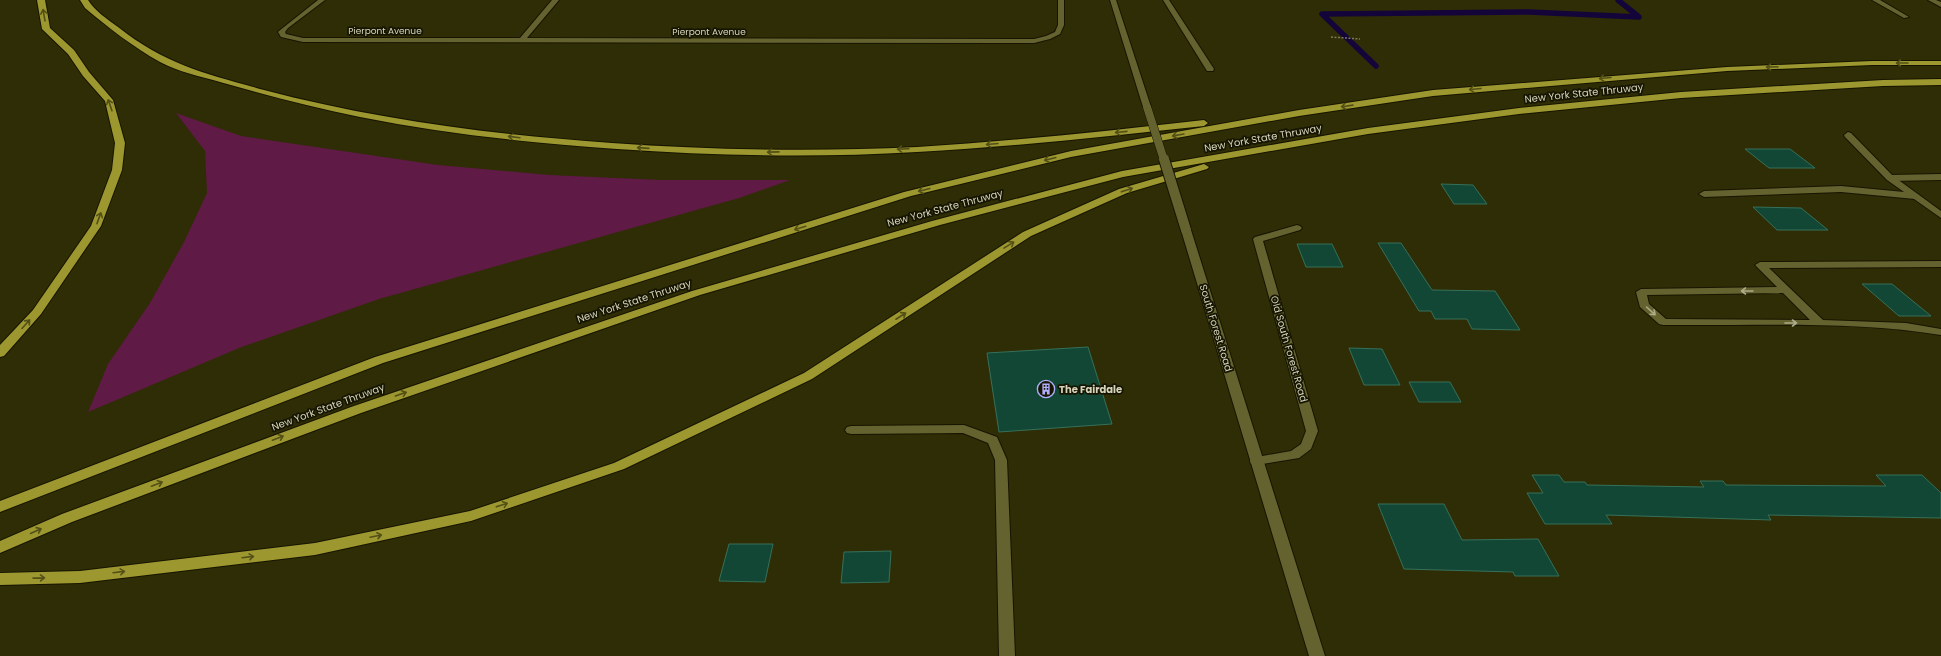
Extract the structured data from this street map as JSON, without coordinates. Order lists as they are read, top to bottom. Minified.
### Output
{"streets":{"highway":["New York State Thruway"],"street":["Pierpont Avenue","South Forest Road","Old South Forest Road"]},"crossings":[["South Forest Road","Old South Forest Road"]],"places":{"building":["The Fairdale"]}}
